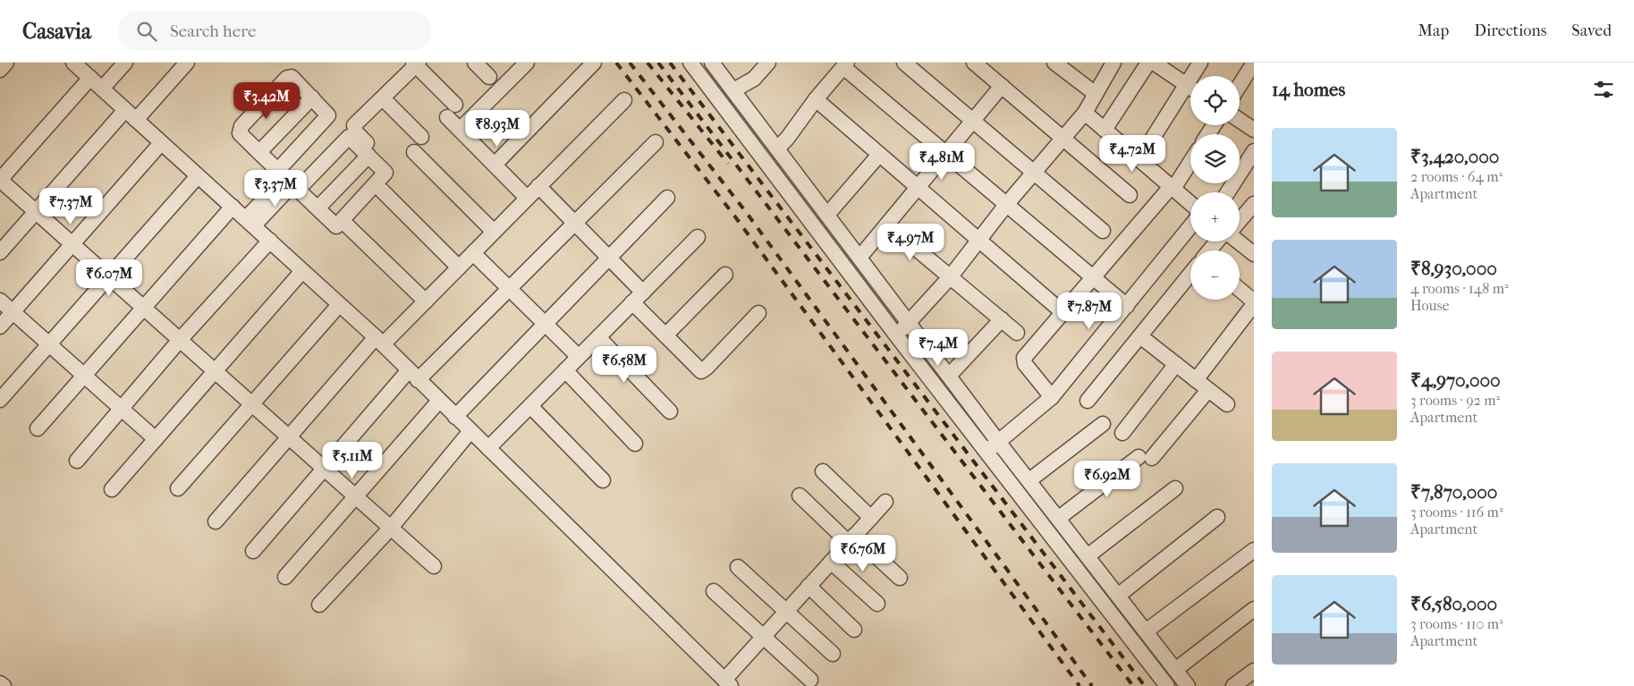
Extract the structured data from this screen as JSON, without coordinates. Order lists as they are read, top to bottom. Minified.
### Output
{"page":{"header":"Casavia","search":"Search here","nav":["Map","Directions","Saved"],"heading":"14 homes","map_buttons":["+","−"],"price":["₹3.42M","₹8.93M","₹4.72M","₹4.81M","₹3.37M","₹7.37M","₹4.97M","₹6.07M","₹7.87M","₹7.4M","₹6.58M","₹5.11M","₹6.92M","₹6.76M"],"list":[{"name":"₹3,420,000","note":"2 rooms · 64 m² · Apartment"},{"name":"₹8,930,000","note":"4 rooms · 148 m² · House"},{"name":"₹4,970,000","note":"3 rooms · 92 m² · Apartment"},{"name":"₹7,870,000","note":"3 rooms · 116 m² · Apartment"},{"name":"₹6,580,000","note":"3 rooms · 110 m² · Apartment"}]}}
